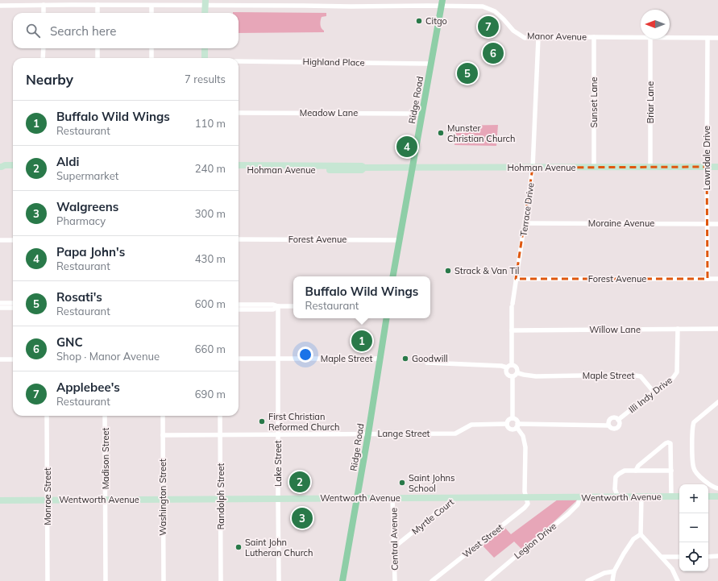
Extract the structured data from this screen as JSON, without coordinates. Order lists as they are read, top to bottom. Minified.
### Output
{"streets":{"main road":["Ridge Road"],"street":["Manor Avenue","Highland Place","Sunset Lane","Briar Lane","Meadow Lane","Lawndale Drive","Hohman Avenue","Terrace Drive","Moraine Avenue","Forest Avenue","Willow Lane","Maple Street","Illi Indy Drive","Lange Street","Madison Street","Lake Street","Monroe Street","Randolph Street","Washington Street","Wentworth Avenue","Myrtle Court","Central Avenue","West Street","Legion Drive"]},"crossings":[["Manor Avenue","Ridge Road"],["Manor Avenue","Sunset Lane"],["Manor Avenue","Lawndale Drive"],["Manor Avenue","Terrace Drive"],["Highland Place","Ridge Road"],["Ridge Road","Meadow Lane"],["Ridge Road","Hohman Avenue"],["Ridge Road","Forest Avenue"],["Ridge Road","Maple Street"],["Ridge Road","Lange Street"],["Ridge Road","Wentworth Avenue"],["Sunset Lane","Hohman Avenue"],["Briar Lane","Hohman Avenue"],["Lawndale Drive","Hohman Avenue"],["Lawndale Drive","Moraine Avenue"],["Lawndale Drive","Forest Avenue"],["Hohman Avenue","Terrace Drive"],["Terrace Drive","Moraine Avenue"],["Terrace Drive","Forest Avenue"],["Terrace Drive","Willow Lane"],["Terrace Drive","Maple Street"],["Willow Lane","Illi Indy Drive"],["Maple Street","Illi Indy Drive"],["Maple Street","Lake Street"],["Lange Street","Lake Street"],["Lange Street","Randolph Street"],["Lange Street","Washington Street"],["Madison Street","Wentworth Avenue"],["Lake Street","Wentworth Avenue"],["Monroe Street","Wentworth Avenue"],["Randolph Street","Wentworth Avenue"],["Washington Street","Wentworth Avenue"],["Wentworth Avenue","Myrtle Court"],["Wentworth Avenue","Central Avenue"],["Wentworth Avenue","West Street"],["Wentworth Avenue","Legion Drive"],["Myrtle Court","Central Avenue"]],"places":["Citgo","Munster Christian Church","Strack & Van Til","Goodwill","First Christian Reformed Church","Saint Johns School","Saint John Lutheran Church"],"north":"left","page":{"search":"Search here","pins":["7","6","5","4","1","2","3"],"heading":["Nearby","7 results"],"list":[{"mark":"1","name":"Buffalo Wild Wings","note":"Restaurant","value":"110 m"},{"mark":"2","name":"Aldi","note":"Supermarket","value":"240 m"},{"mark":"3","name":"Walgreens","note":"Pharmacy","value":"300 m"},{"mark":"4","name":"Papa John's","note":"Restaurant","value":"430 m"},{"mark":"5","name":"Rosati's","note":"Restaurant","value":"600 m"},{"mark":"6","name":"GNC","note":"Shop · Manor Avenue","value":"660 m"},{"mark":"7","name":"Applebee's","note":"Restaurant","value":"690 m"}],"popup":["Buffalo Wild Wings","Restaurant"],"map_buttons":["+","−"]}}
